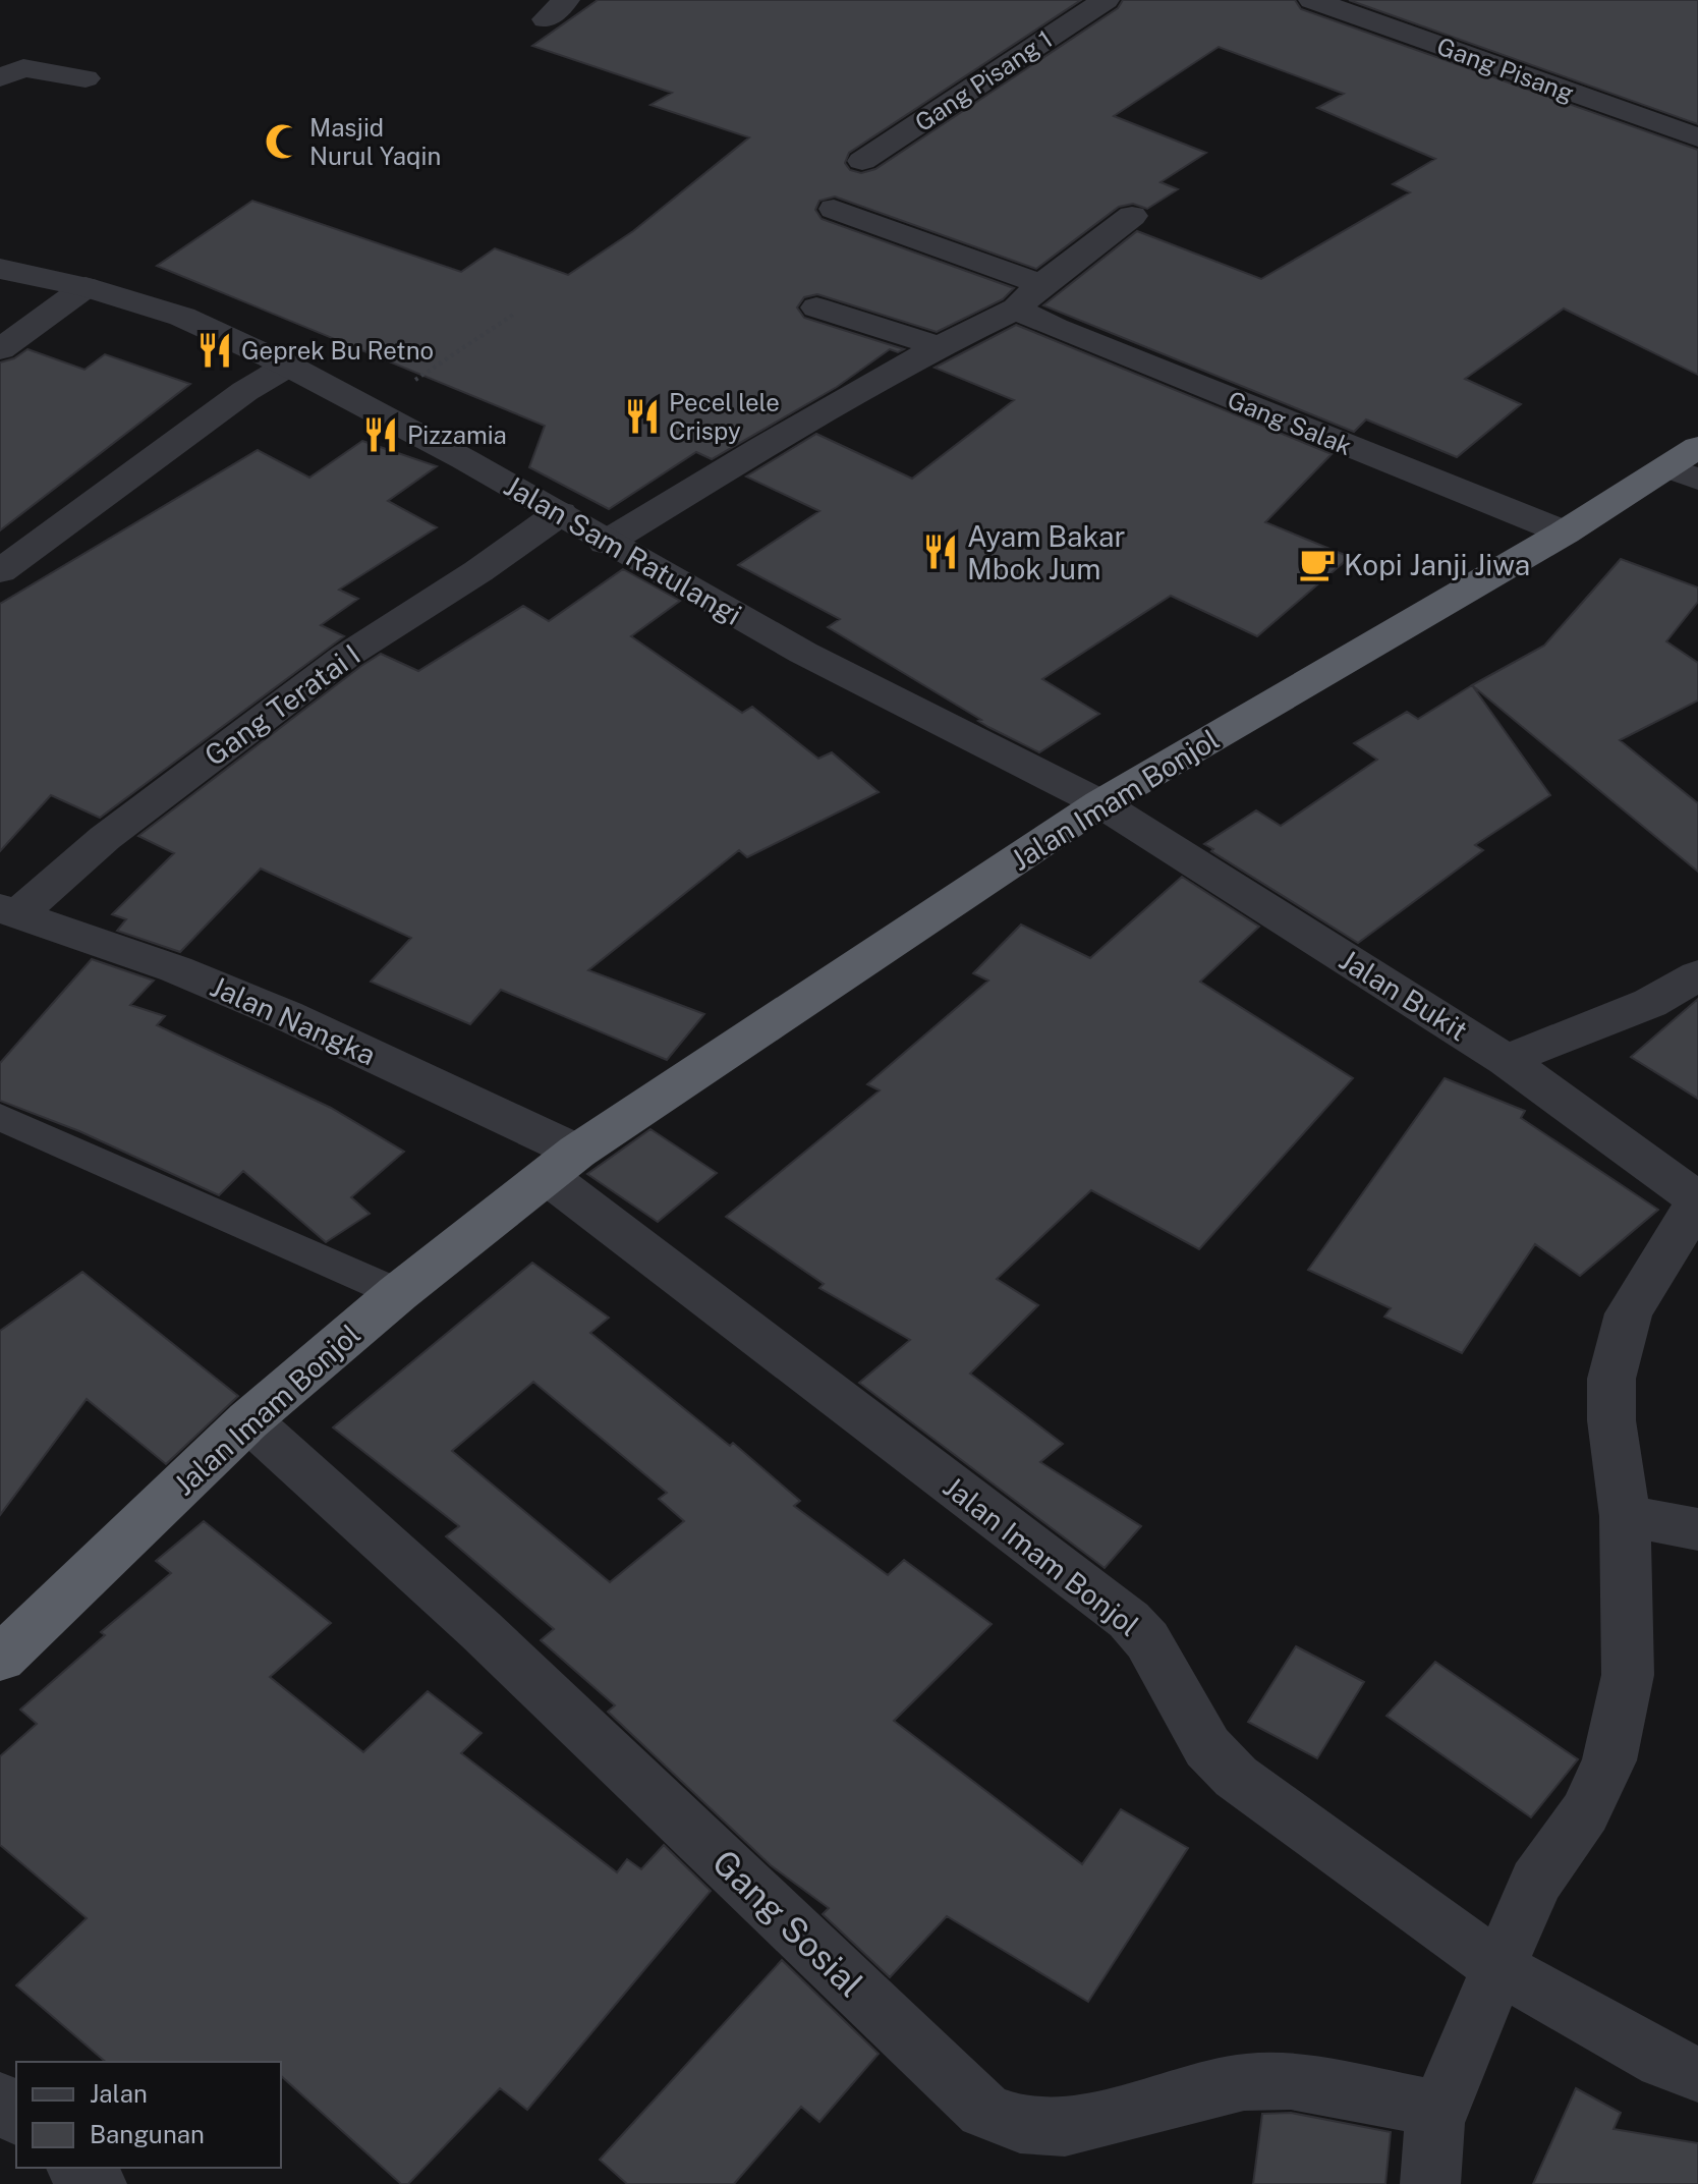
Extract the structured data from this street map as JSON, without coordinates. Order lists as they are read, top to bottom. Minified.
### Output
{"streets":{"highway":["Jalan Imam Bonjol"],"street":["Gang Pisang","Gang Pisang 1","Gang Salak","Jalan Sam Ratulangi","Gang Teratai I","Jalan Bukit","Jalan Nangka","Gang Sosial"]},"crossings":[["Gang Salak","Jalan Imam Bonjol"],["Jalan Sam Ratulangi","Gang Teratai I"],["Jalan Sam Ratulangi","Jalan Imam Bonjol"],["Jalan Sam Ratulangi","Jalan Bukit"],["Gang Teratai I","Jalan Nangka"],["Jalan Imam Bonjol","Jalan Bukit"],["Jalan Imam Bonjol","Jalan Nangka"],["Jalan Imam Bonjol","Gang Sosial"]],"places":{"mosque":["Masjid Nurul Yaqin"],"restaurant":["Geprek Bu Retno","Pecel lele Crispy","Pizzamia","Ayam Bakar Mbok Jum"],"cafe":["Kopi Janji Jiwa"]},"legend":["Jalan","Bangunan"]}
